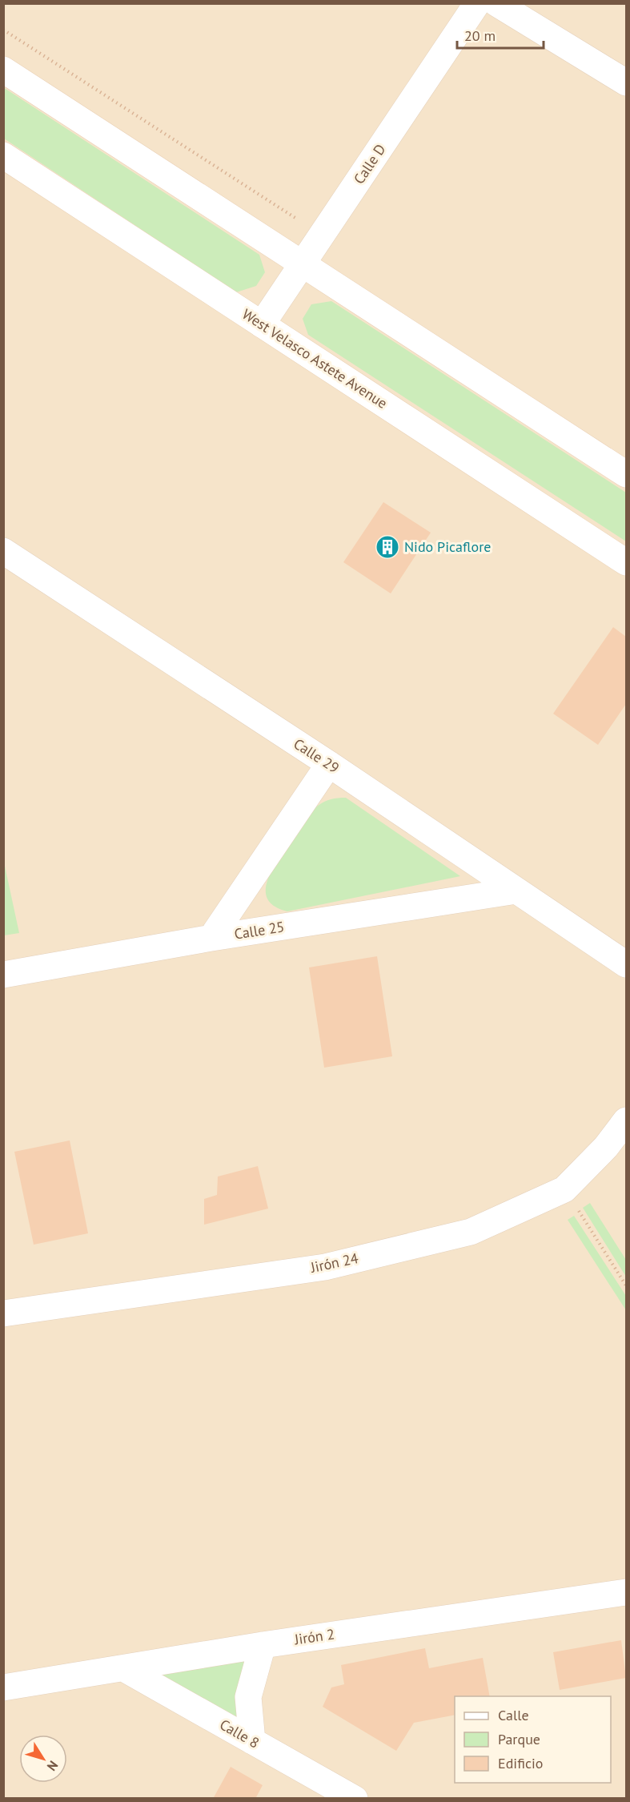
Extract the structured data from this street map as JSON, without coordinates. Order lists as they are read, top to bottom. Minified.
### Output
{"streets":{"street":["Calle D","West Velasco Astete Avenue","Calle 29","Calle 25","Jirón 24","Jirón 2","Calle 8"]},"crossings":[["Calle D","West Velasco Astete Avenue"],["Calle 29","Calle 25"],["Jirón 2","Calle 8"]],"places":{"building":["Nido Picaflore"]},"legend":["Calle","Parque","Edificio"],"scale_bar":"20 m","north":"bottom right"}
